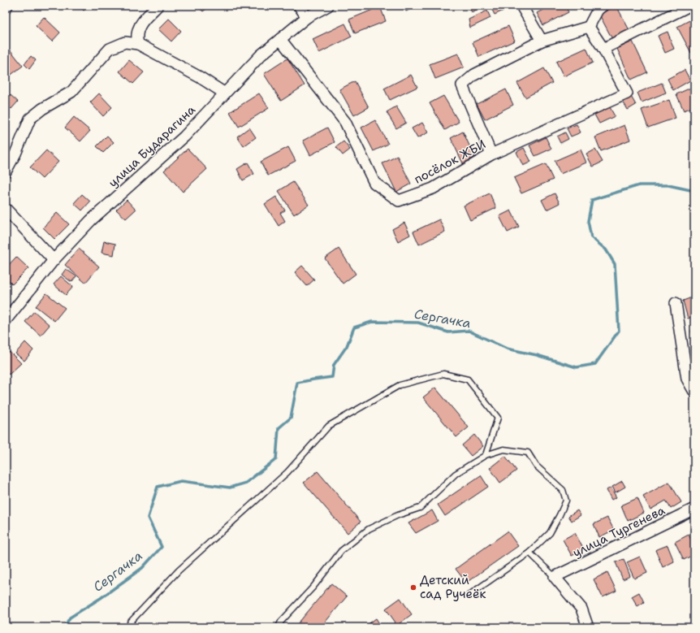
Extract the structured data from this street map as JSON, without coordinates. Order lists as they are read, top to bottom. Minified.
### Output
{"streets":{"street":["улица Бударагина","посёлок ЖБИ","улица Тургенева"]},"crossings":[["улица Бударагина","посёлок ЖБИ"]],"water":["Сергачка"],"places":["Детский сад Ручеёк"]}
